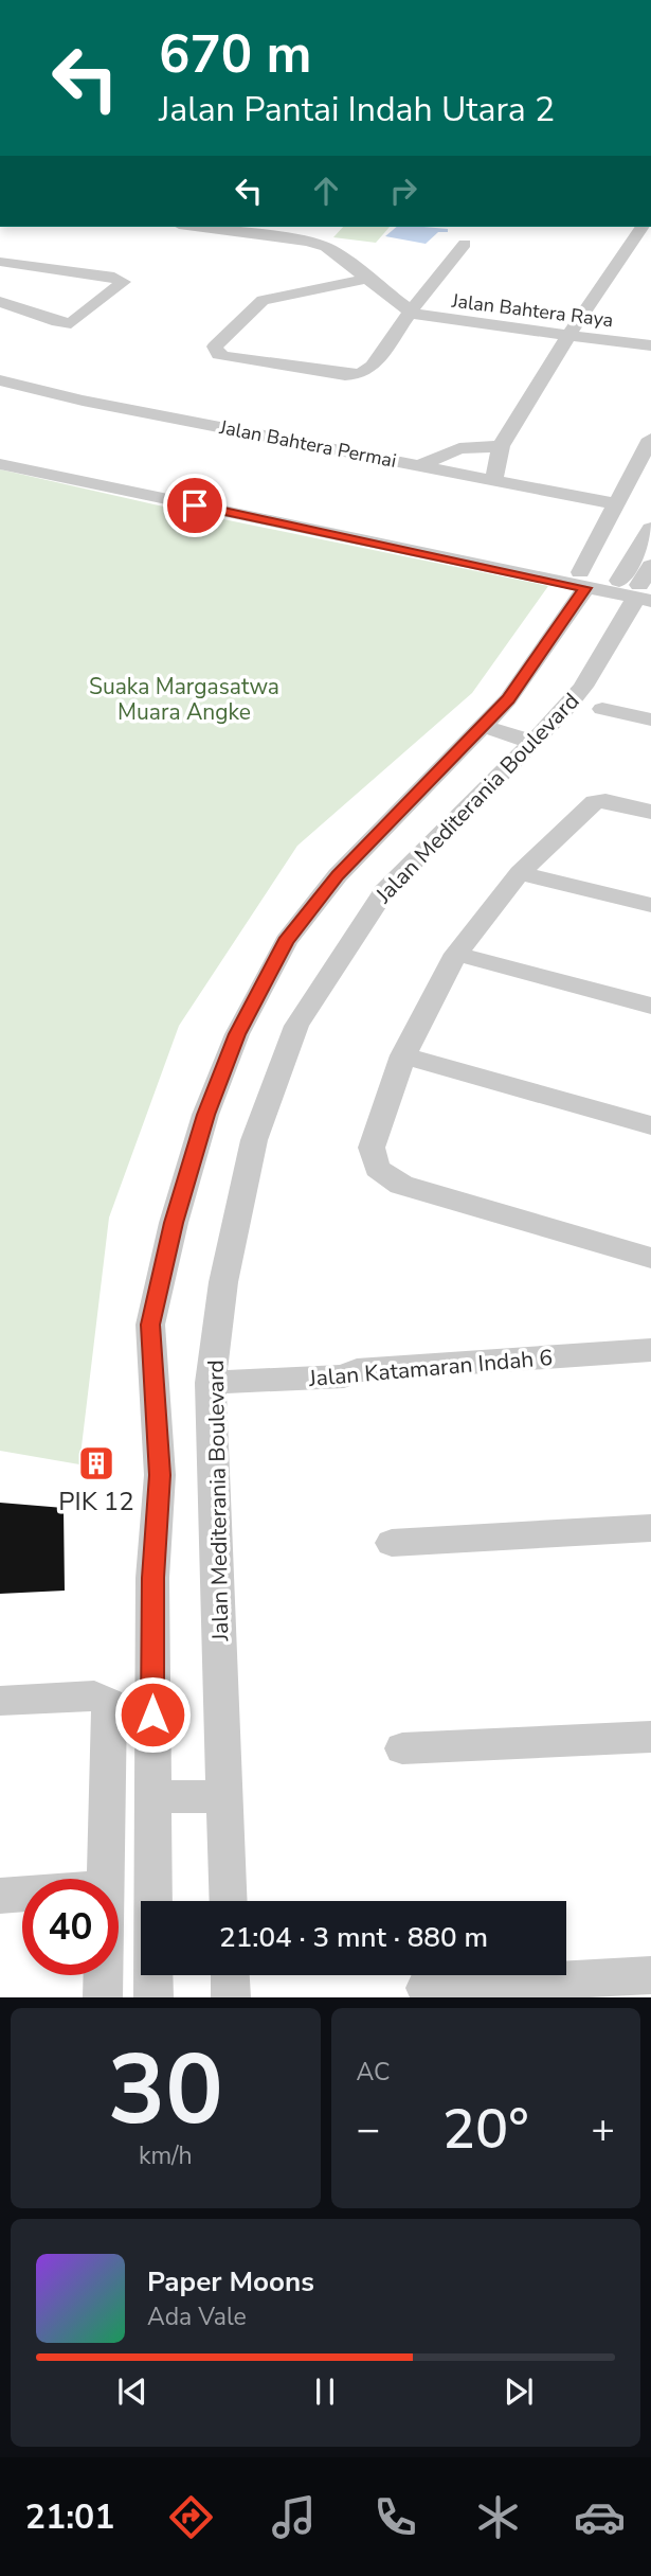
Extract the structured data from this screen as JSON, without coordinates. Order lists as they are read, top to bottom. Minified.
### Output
{"streets":{"street":["Jalan Bahtera Raya","Jalan Bahtera Permai","Jalan Mediterania Boulevard","Jalan Katamaran Indah 6"]},"crossings":[["Jalan Bahtera Permai","Jalan Mediterania Boulevard"],["Jalan Mediterania Boulevard","Jalan Katamaran Indah 6"]],"parks":["Suaka Margasatwa Muara Angke"],"places":{"building":["PIK 12"]},"page":{"turn":["670 m","Jalan Pantai Indah Utara 2"],"limit":"40","trip":"21:04 · 3 mnt · 880 m","tile":[["30","km/h"],"AC"],"heat":["−","20°","+"],"song":["Paper Moons","Ada Vale"],"tabs":"21:01"}}
